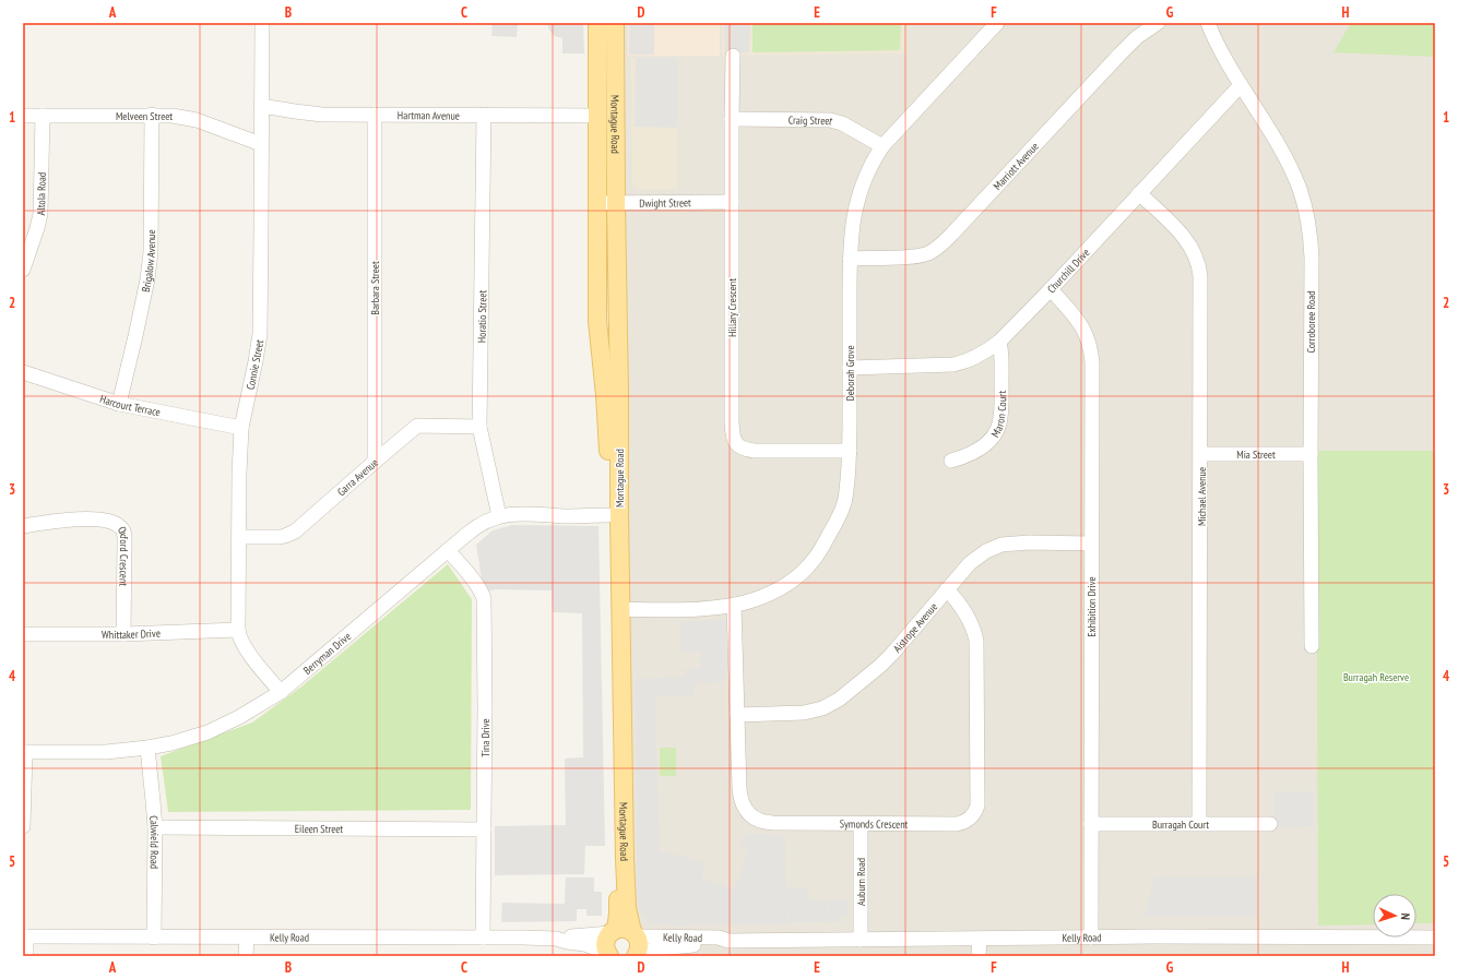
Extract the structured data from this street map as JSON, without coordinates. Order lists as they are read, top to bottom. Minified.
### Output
{"streets":{"main road":["Montague Road"],"street":["Hartman Avenue","Melveen Street","Craig Street","Marriott Avenue","Altola Road","Dwight Street","Brigalow Avenue","Churchill Drive","Barbara Street","Hillary Crescent","Horatio Street","Corroboree Road","Connie Street","Deborah Grove","Harcourt Terrace","Maron Court","Mia Street","Garra Avenue","Michael Avenue","Oxford Crescent","Exhibition Drive","Aistrope Avenue","Whittaker Drive","Berryman Drive","Tina Drive","Burragah Court","Symonds Crescent","Eileen Street","Calwield Road","Auburn Road","Kelly Road"]},"crossings":[["Hartman Avenue","Montague Road"],["Hartman Avenue","Barbara Street"],["Hartman Avenue","Horatio Street"],["Hartman Avenue","Connie Street"],["Melveen Street","Altola Road"],["Melveen Street","Brigalow Avenue"],["Melveen Street","Connie Street"],["Craig Street","Hillary Crescent"],["Craig Street","Deborah Grove"],["Montague Road","Dwight Street"],["Montague Road","Deborah Grove"],["Montague Road","Berryman Drive"],["Montague Road","Kelly Road"],["Marriott Avenue","Deborah Grove"],["Dwight Street","Hillary Crescent"],["Brigalow Avenue","Harcourt Terrace"],["Churchill Drive","Corroboree Road"],["Churchill Drive","Deborah Grove"],["Churchill Drive","Maron Court"],["Churchill Drive","Michael Avenue"],["Churchill Drive","Exhibition Drive"],["Barbara Street","Garra Avenue"],["Hillary Crescent","Deborah Grove"],["Horatio Street","Garra Avenue"],["Horatio Street","Berryman Drive"],["Corroboree Road","Mia Street"],["Connie Street","Harcourt Terrace"],["Connie Street","Garra Avenue"],["Connie Street","Whittaker Drive"],["Connie Street","Berryman Drive"],["Deborah Grove","Symonds Crescent"],["Mia Street","Michael Avenue"],["Michael Avenue","Burragah Court"],["Oxford Crescent","Whittaker Drive"],["Exhibition Drive","Aistrope Avenue"],["Exhibition Drive","Burragah Court"],["Exhibition Drive","Kelly Road"],["Aistrope Avenue","Symonds Crescent"],["Berryman Drive","Tina Drive"],["Berryman Drive","Calwield Road"],["Tina Drive","Eileen Street"],["Tina Drive","Kelly Road"],["Symonds Crescent","Auburn Road"],["Eileen Street","Calwield Road"],["Calwield Road","Kelly Road"],["Auburn Road","Kelly Road"]],"parks":["Burragah Reserve"],"north":"right","grid":{"columns":["A","B","C","D","E","F","G","H"],"rows":["1","2","3","4","5"]}}
